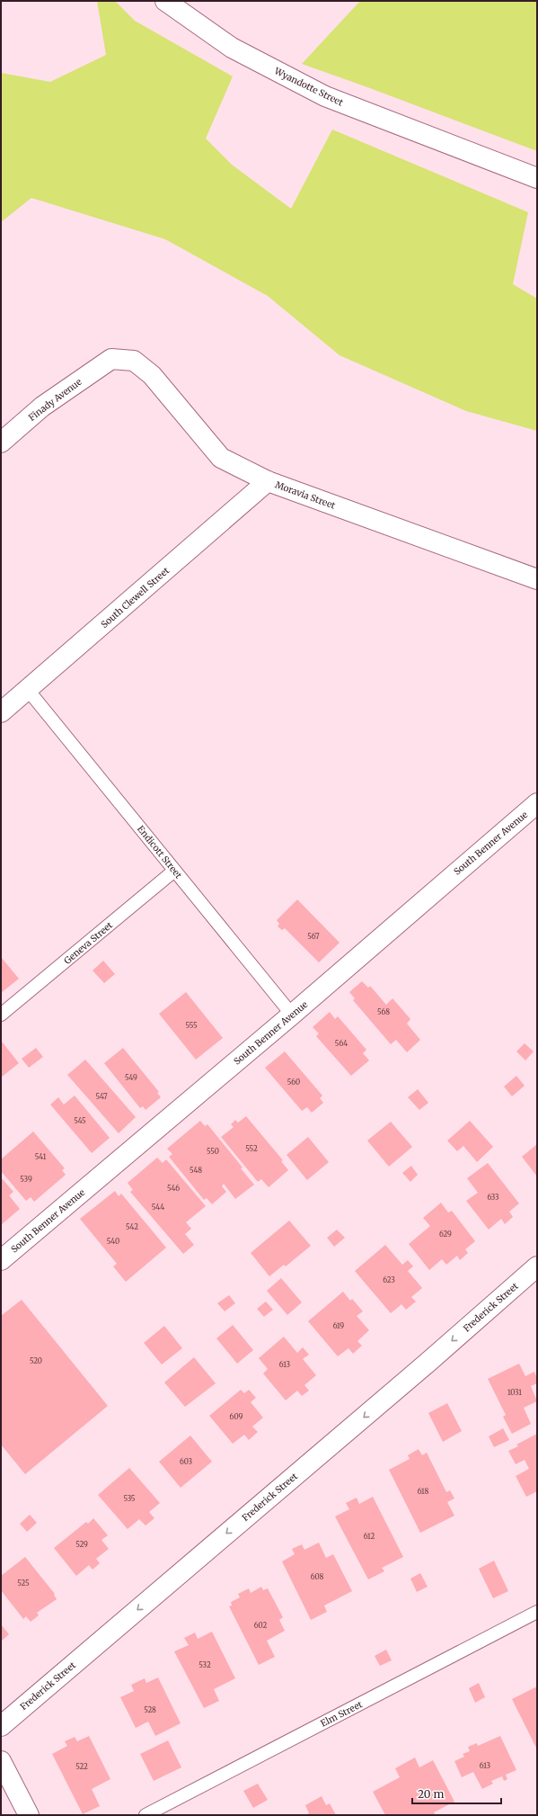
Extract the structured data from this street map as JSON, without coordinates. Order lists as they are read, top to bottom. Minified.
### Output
{"streets":{"street":["Wyandotte Street","Finady Avenue","Moravia Street","South Clewell Street","South Benner Avenue","Frederick Street"],"lane":["Endicott Street","Geneva Street","Elm Street"]},"crossings":[["Finady Avenue","Moravia Street"],["Moravia Street","South Clewell Street"],["South Clewell Street","Endicott Street"],["South Benner Avenue","Endicott Street"],["Endicott Street","Geneva Street"]],"one_way":["Frederick Street"],"house_numbers":["567","568","555","564","549","560","547","545","552","550","541","548","539","546","633","544","542","629","540","623","619","520","613","1031","609","603","618","535","612","529","608","525","602","532","528","613","522"],"scale_bar":"20 m"}
